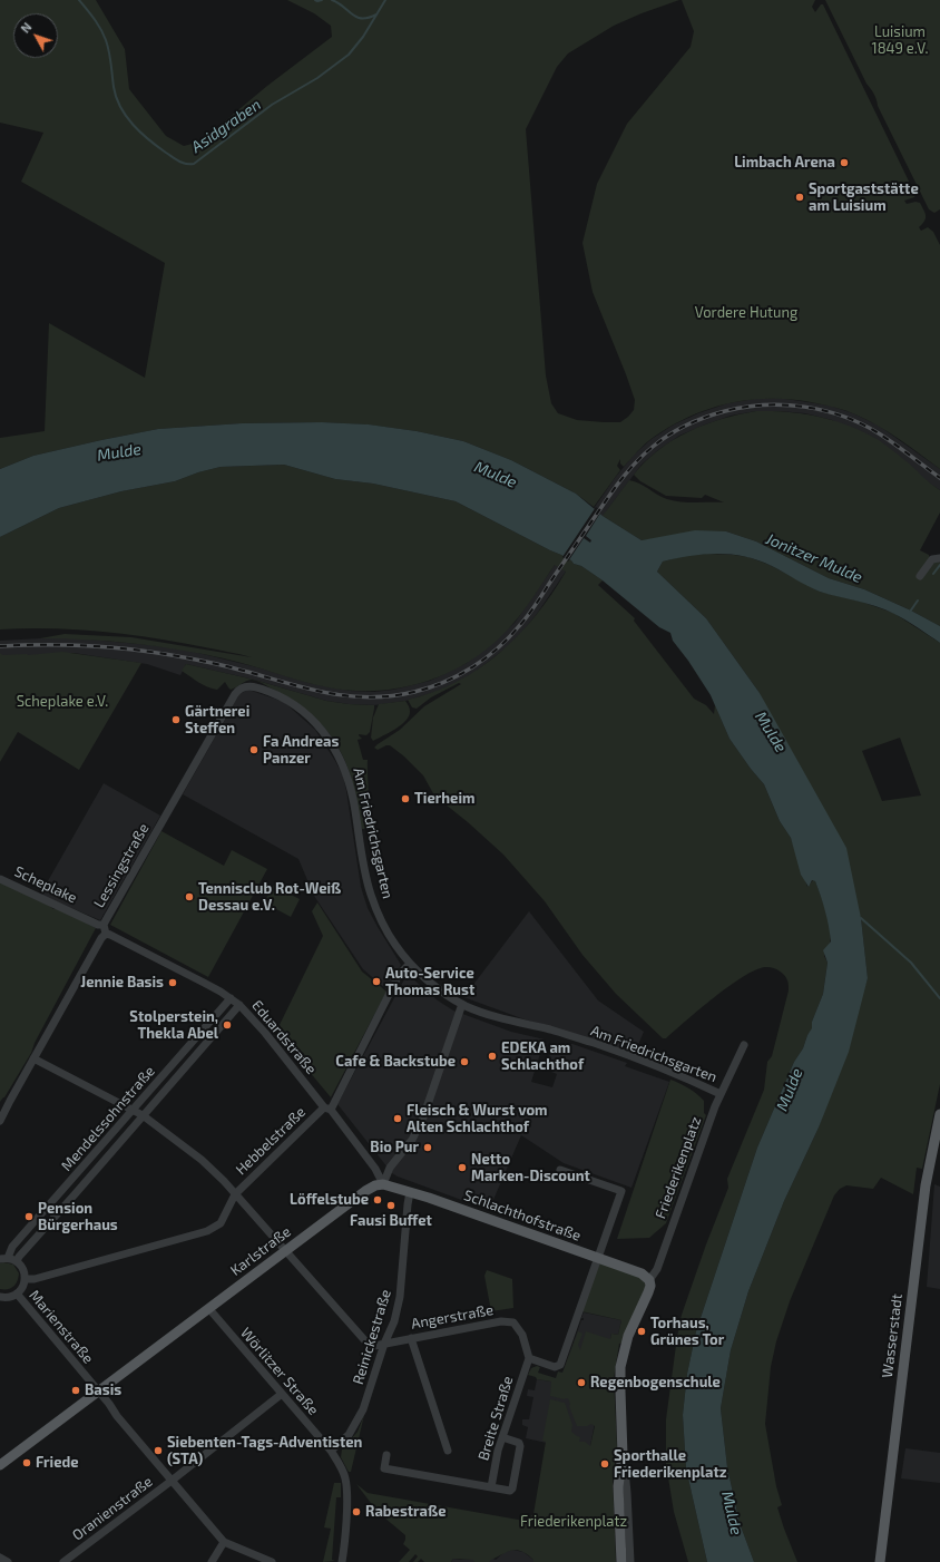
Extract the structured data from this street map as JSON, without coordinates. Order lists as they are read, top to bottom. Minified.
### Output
{"streets":{"main road":["Friederikenplatz","Schlachthofstraße","Karlstraße","Wasserstadt"],"street":["Am Friedrichsgarten","Lessingstraße","Scheplake","Eduardstraße","Mendelssohnstraße","Hebbelstraße","Angerstraße","Marienstraße","Reinickestraße","Wörlitzer Straße","Breite Straße","Oranienstraße"]},"crossings":[["Am Friedrichsgarten","Lessingstraße"],["Am Friedrichsgarten","Friederikenplatz"],["Lessingstraße","Scheplake"],["Lessingstraße","Eduardstraße"],["Eduardstraße","Mendelssohnstraße"],["Eduardstraße","Hebbelstraße"],["Eduardstraße","Schlachthofstraße"],["Eduardstraße","Karlstraße"],["Mendelssohnstraße","Angerstraße"],["Hebbelstraße","Angerstraße"],["Friederikenplatz","Schlachthofstraße"],["Schlachthofstraße","Karlstraße"],["Schlachthofstraße","Reinickestraße"],["Karlstraße","Angerstraße"],["Karlstraße","Marienstraße"],["Karlstraße","Wörlitzer Straße"],["Angerstraße","Reinickestraße"],["Angerstraße","Breite Straße"],["Marienstraße","Oranienstraße"],["Reinickestraße","Wörlitzer Straße"],["Wörlitzer Straße","Oranienstraße"]],"water":["Asidgraben","Mulde","Jonitzer Mulde"],"parks":["Luisium 1849 e.V.","Vordere Hutung","Scheplake e.V.","Friederikenplatz"],"places":["Limbach Arena","Sportgaststätte am Luisium","Gärtnerei Steffen","Fa Andreas Panzer","Tierheim","Tennisclub Rot-Weiß Dessau e.V.","Auto-Service Thomas Rust","Jennie Basis","Stolperstein, Thekla Abel","EDEKA am Schlachthof","Cafe & Backstube","Fleisch & Wurst vom Alten Schlachthof","Bio Pur","Netto Marken-Discount","Löffelstube","Fausi Buffet","Pension Bürgerhaus","Torhaus, Grünes Tor","Regenbogenschule","Basis","Siebenten-Tags-Adventisten (STA)","Friede","Sporthalle Friederikenplatz","Rabestraße"],"north":"top left"}
